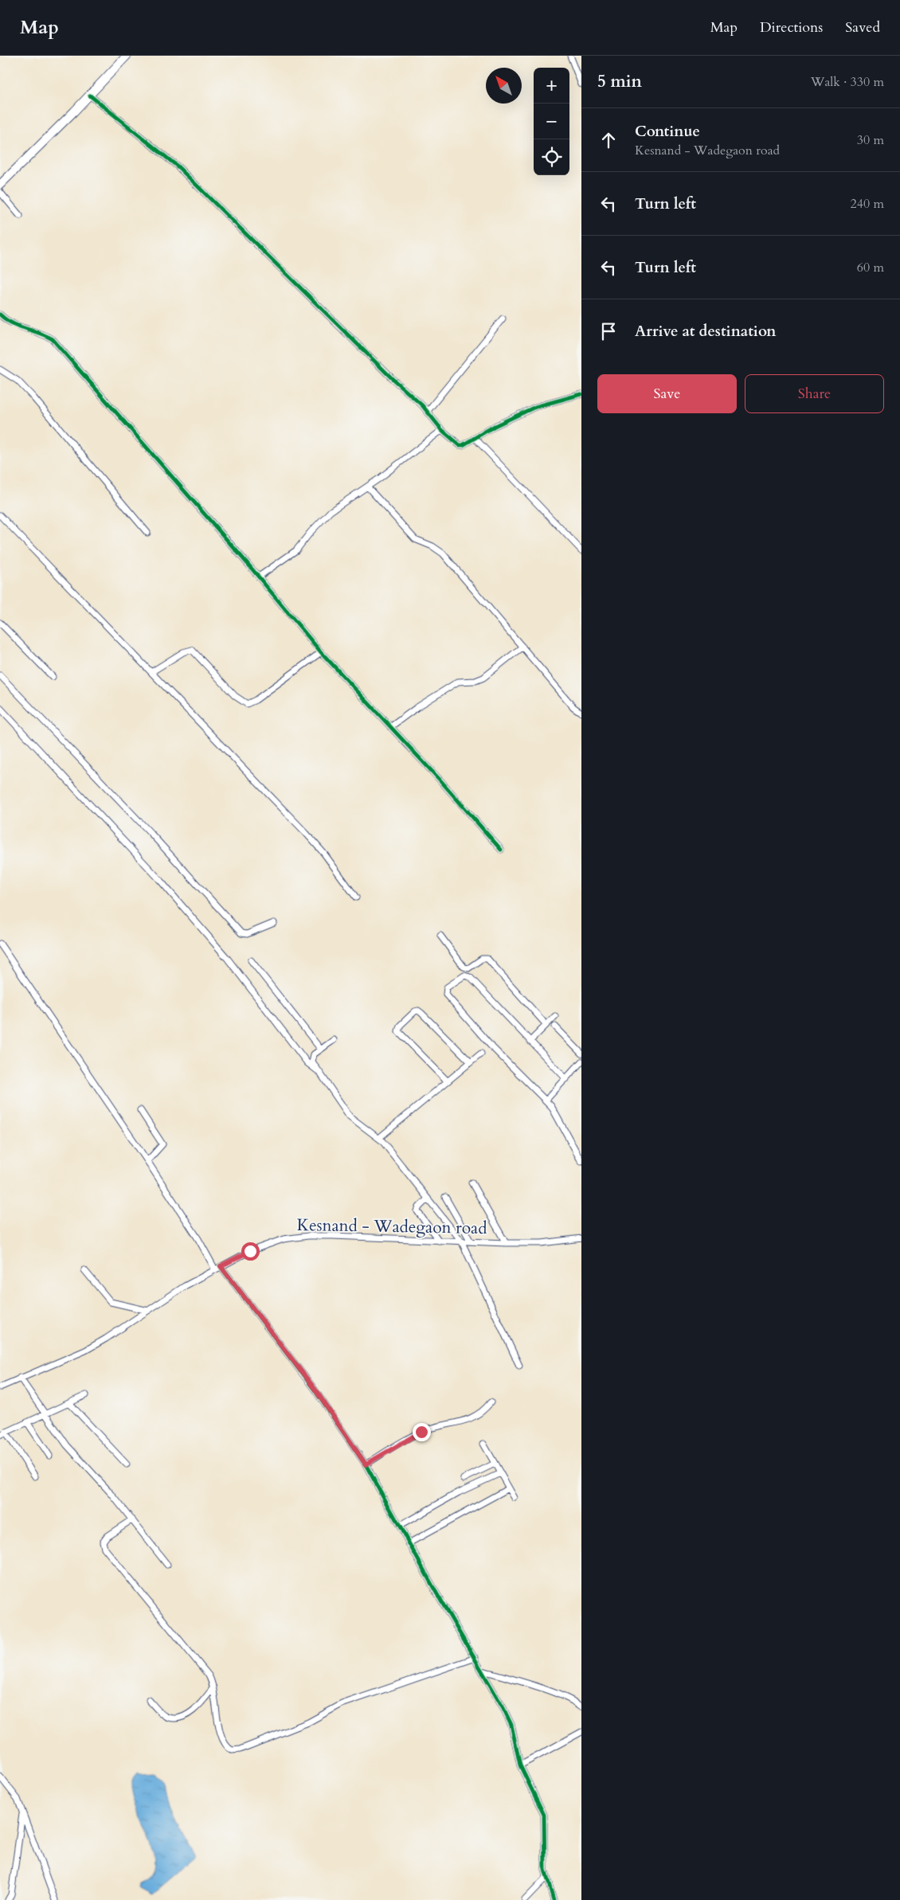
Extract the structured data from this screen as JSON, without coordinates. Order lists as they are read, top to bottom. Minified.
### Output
{"streets":{"street":["Kesnand - Wadegaon road"]},"north":"top left","page":{"header":"Map","nav":["Map","Directions","Saved"],"heading":["5 min","Walk · 330 m"],"map_buttons":["+","−"],"list":[["Continue","Kesnand - Wadegaon road","30 m"],["Turn left","240 m"],["Turn left","60 m"],"Arrive at destination"],"buttons":["Save","Share"]}}
